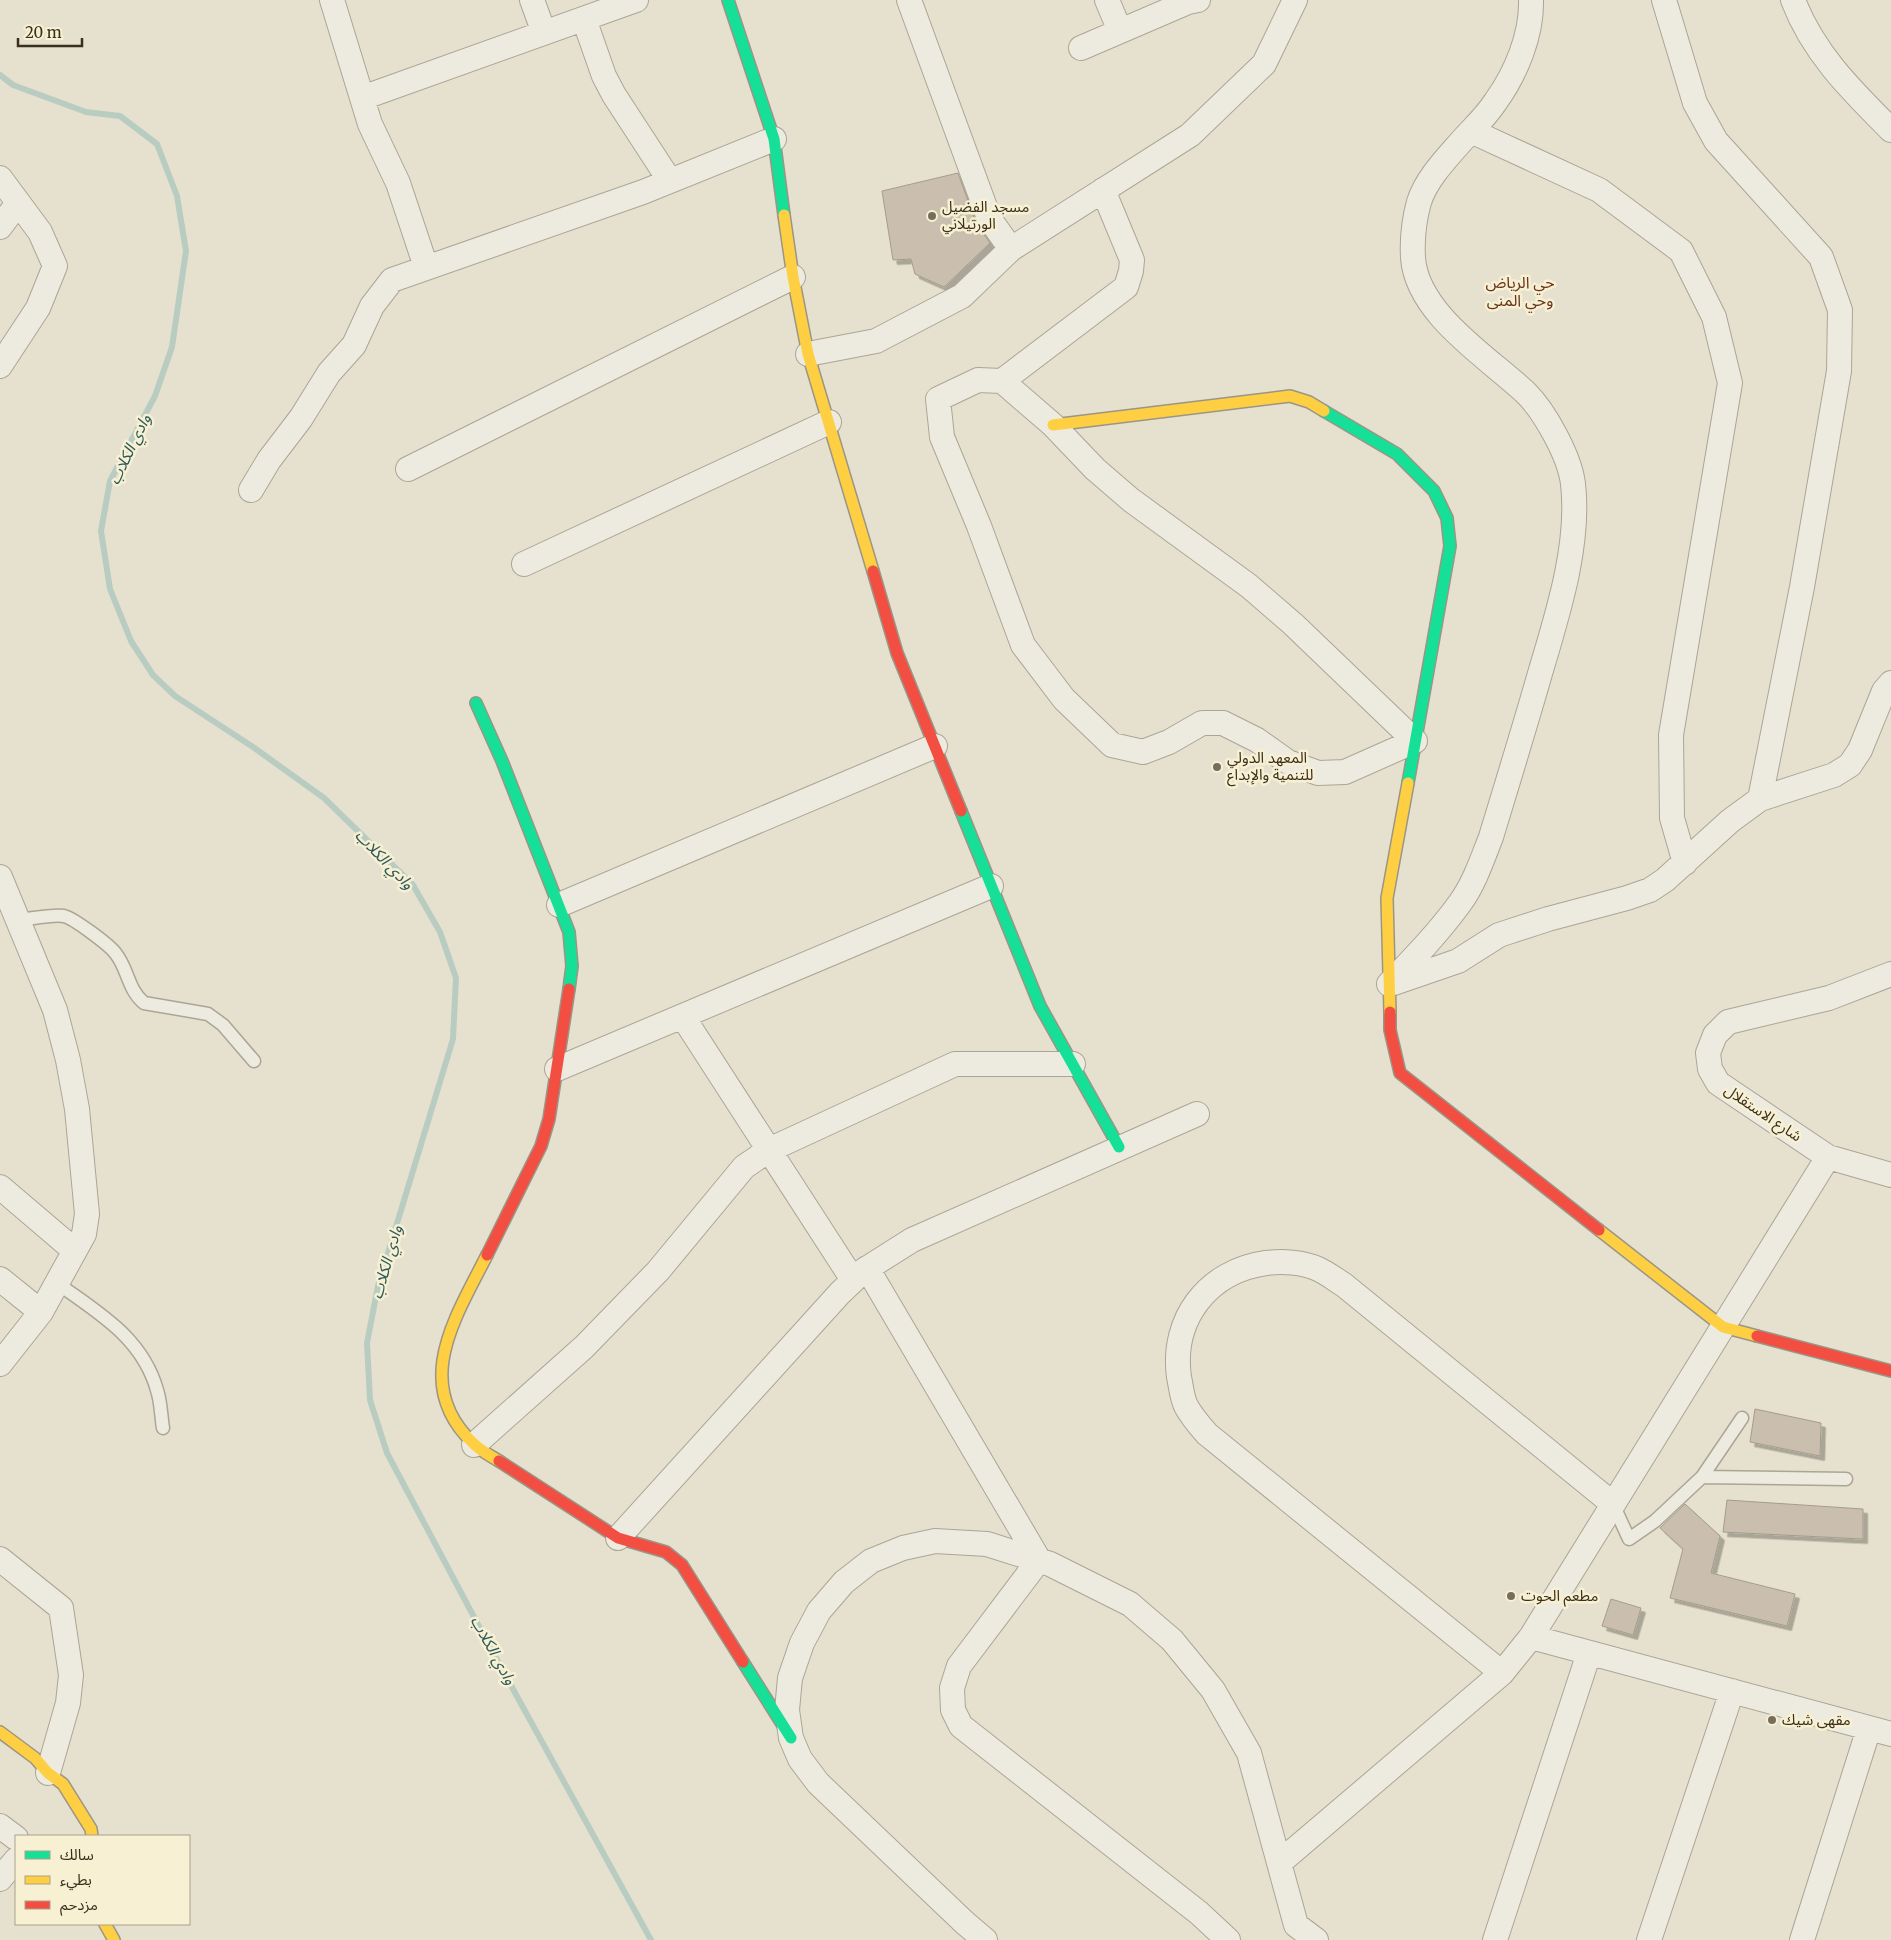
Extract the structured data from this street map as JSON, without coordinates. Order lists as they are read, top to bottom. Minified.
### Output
{"streets":{"street":["شارع الاستقلال"]},"districts":["حي الرياض وحي المنى"],"water":["وادي الكلاب"],"places":["مسجد الفضيل الورتيلاني","المعهد الدولي للتنمية والإبداع","مطعم الحوت","مقهى شيك"],"legend":["سالك","بطيء","مزدحم"],"scale_bar":"20 m"}
